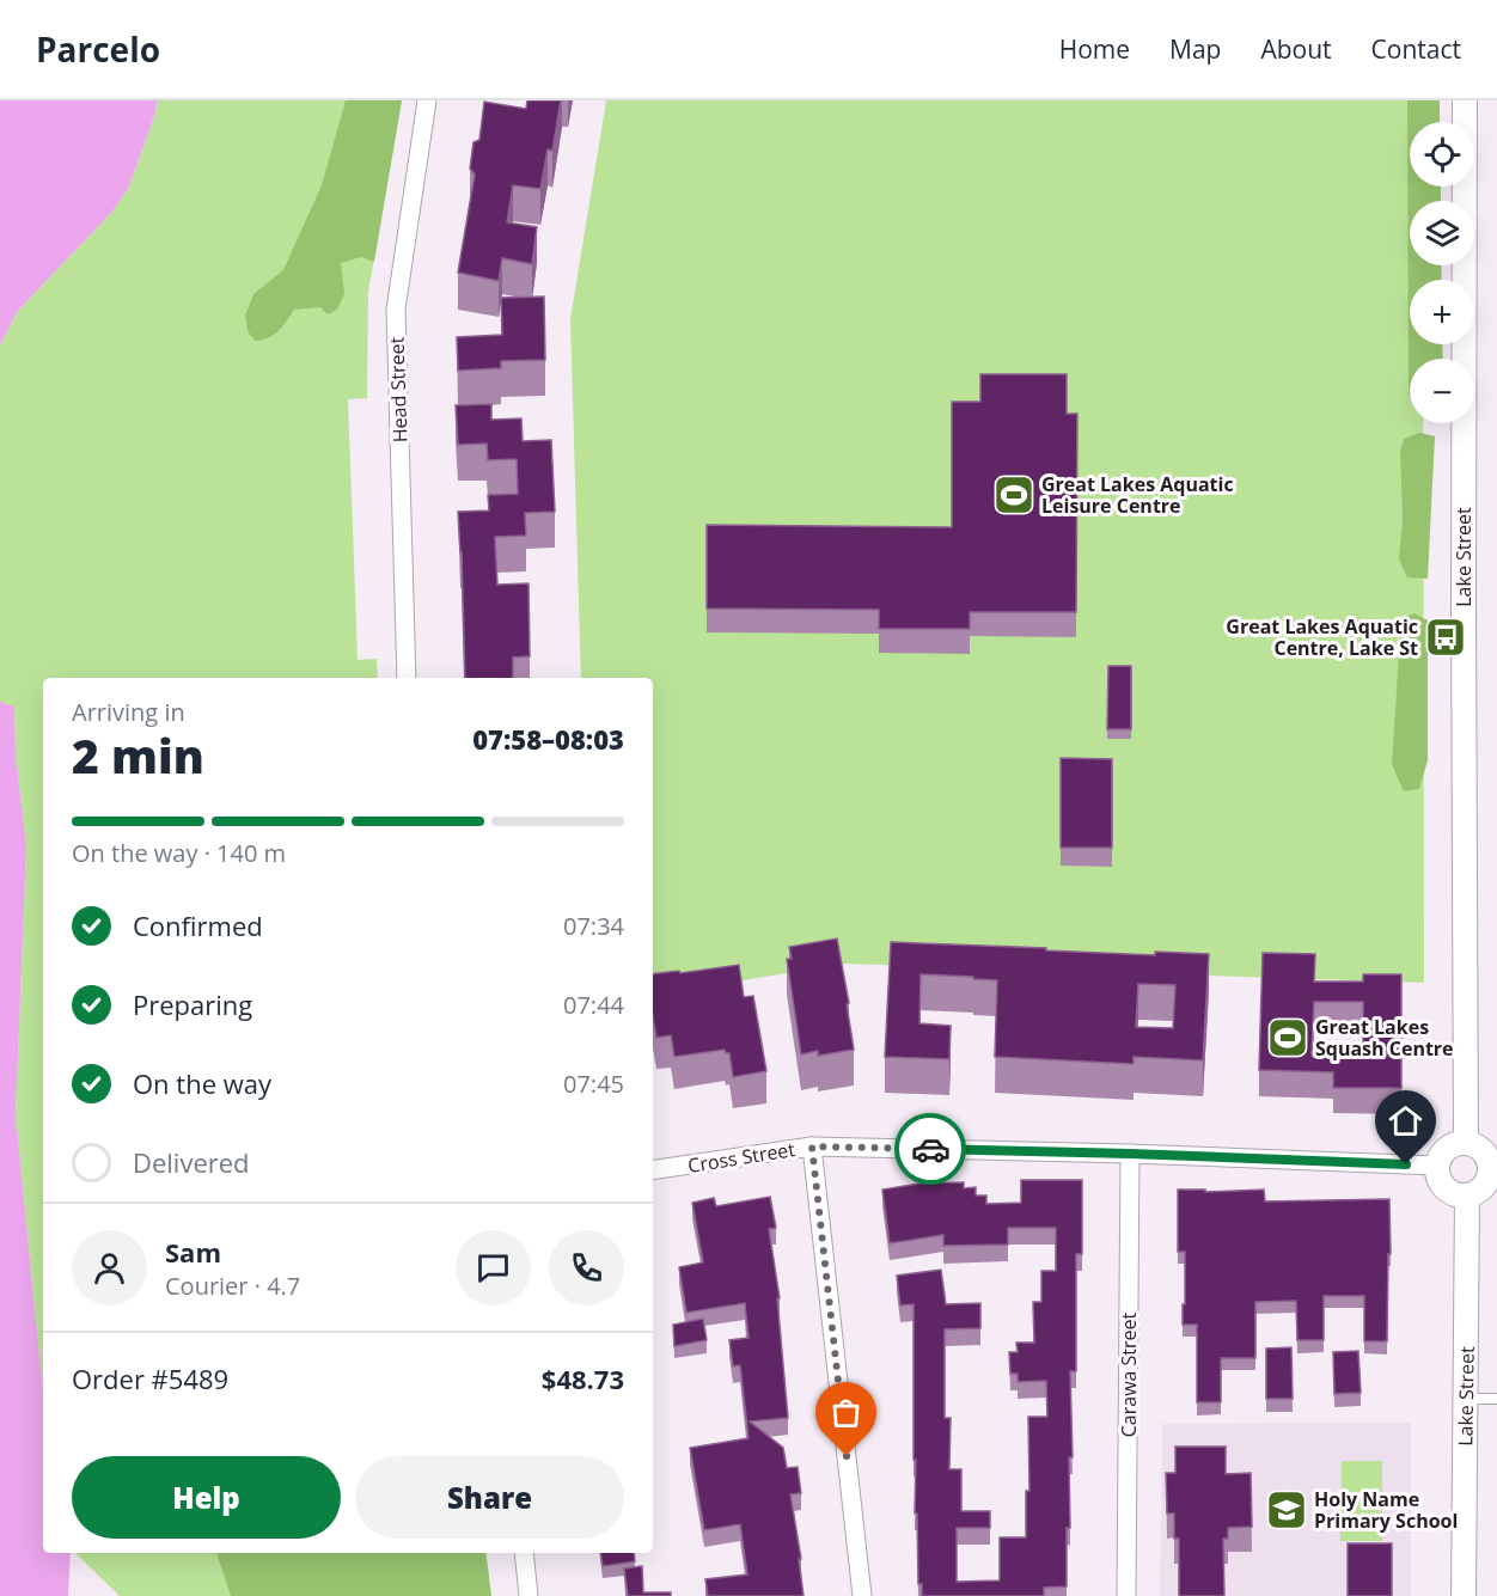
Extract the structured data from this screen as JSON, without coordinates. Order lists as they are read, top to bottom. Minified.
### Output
{"streets":{"street":["Head Street","Lake Street","Cross Street","Carawa Street"]},"crossings":[["Lake Street","Cross Street"],["Cross Street","Carawa Street"]],"places":{"sports":["Great Lakes Aquatic Leisure Centre","Great Lakes Squash Centre"],"bus stop":["Great Lakes Aquatic Centre, Lake St"],"school or university":["Holy Name Primary School"]},"page":{"header":"Parcelo","nav":["Home","Map","About","Contact"],"map_buttons":["+","−"],"heading":["2 min","Arriving in","07:58–08:03"],"panel":["Sam","Courier · 4.7","Order #5489","$48.73"],"bar":"On the way · 140 m","list":[["Confirmed","07:34"],["Preparing","07:44"],["On the way","07:45"],"Delivered"],"buttons":["Help","Share"]}}
